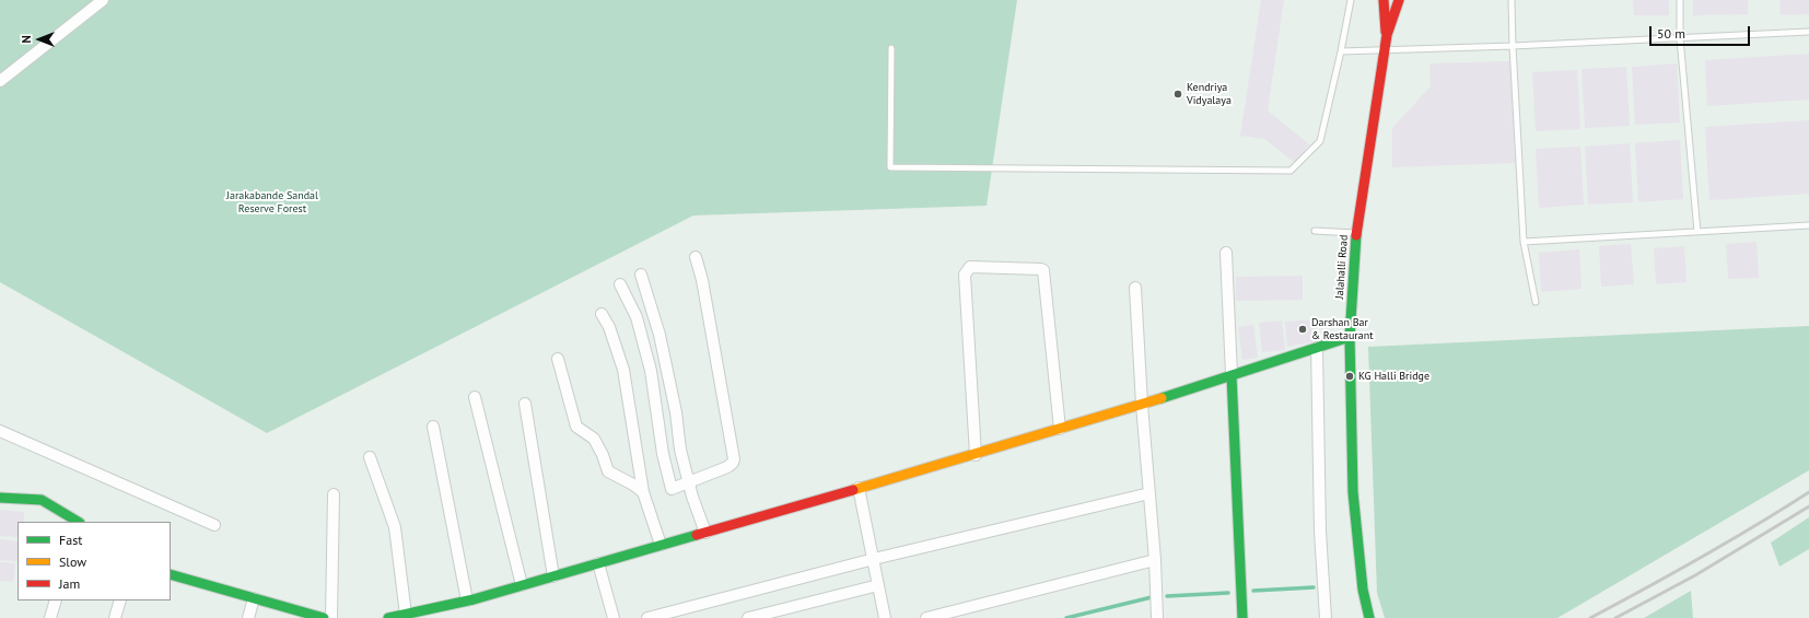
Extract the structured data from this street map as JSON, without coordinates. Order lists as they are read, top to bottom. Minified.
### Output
{"streets":{"main road":["Jalahalli Road"]},"parks":["Jarakabande Sandal Reserve Forest"],"places":["Kendriya Vidyalaya","Darshan Bar & Restaurant","KG Halli Bridge"],"legend":["Fast","Slow","Jam"],"scale_bar":"50 m","north":"left"}
